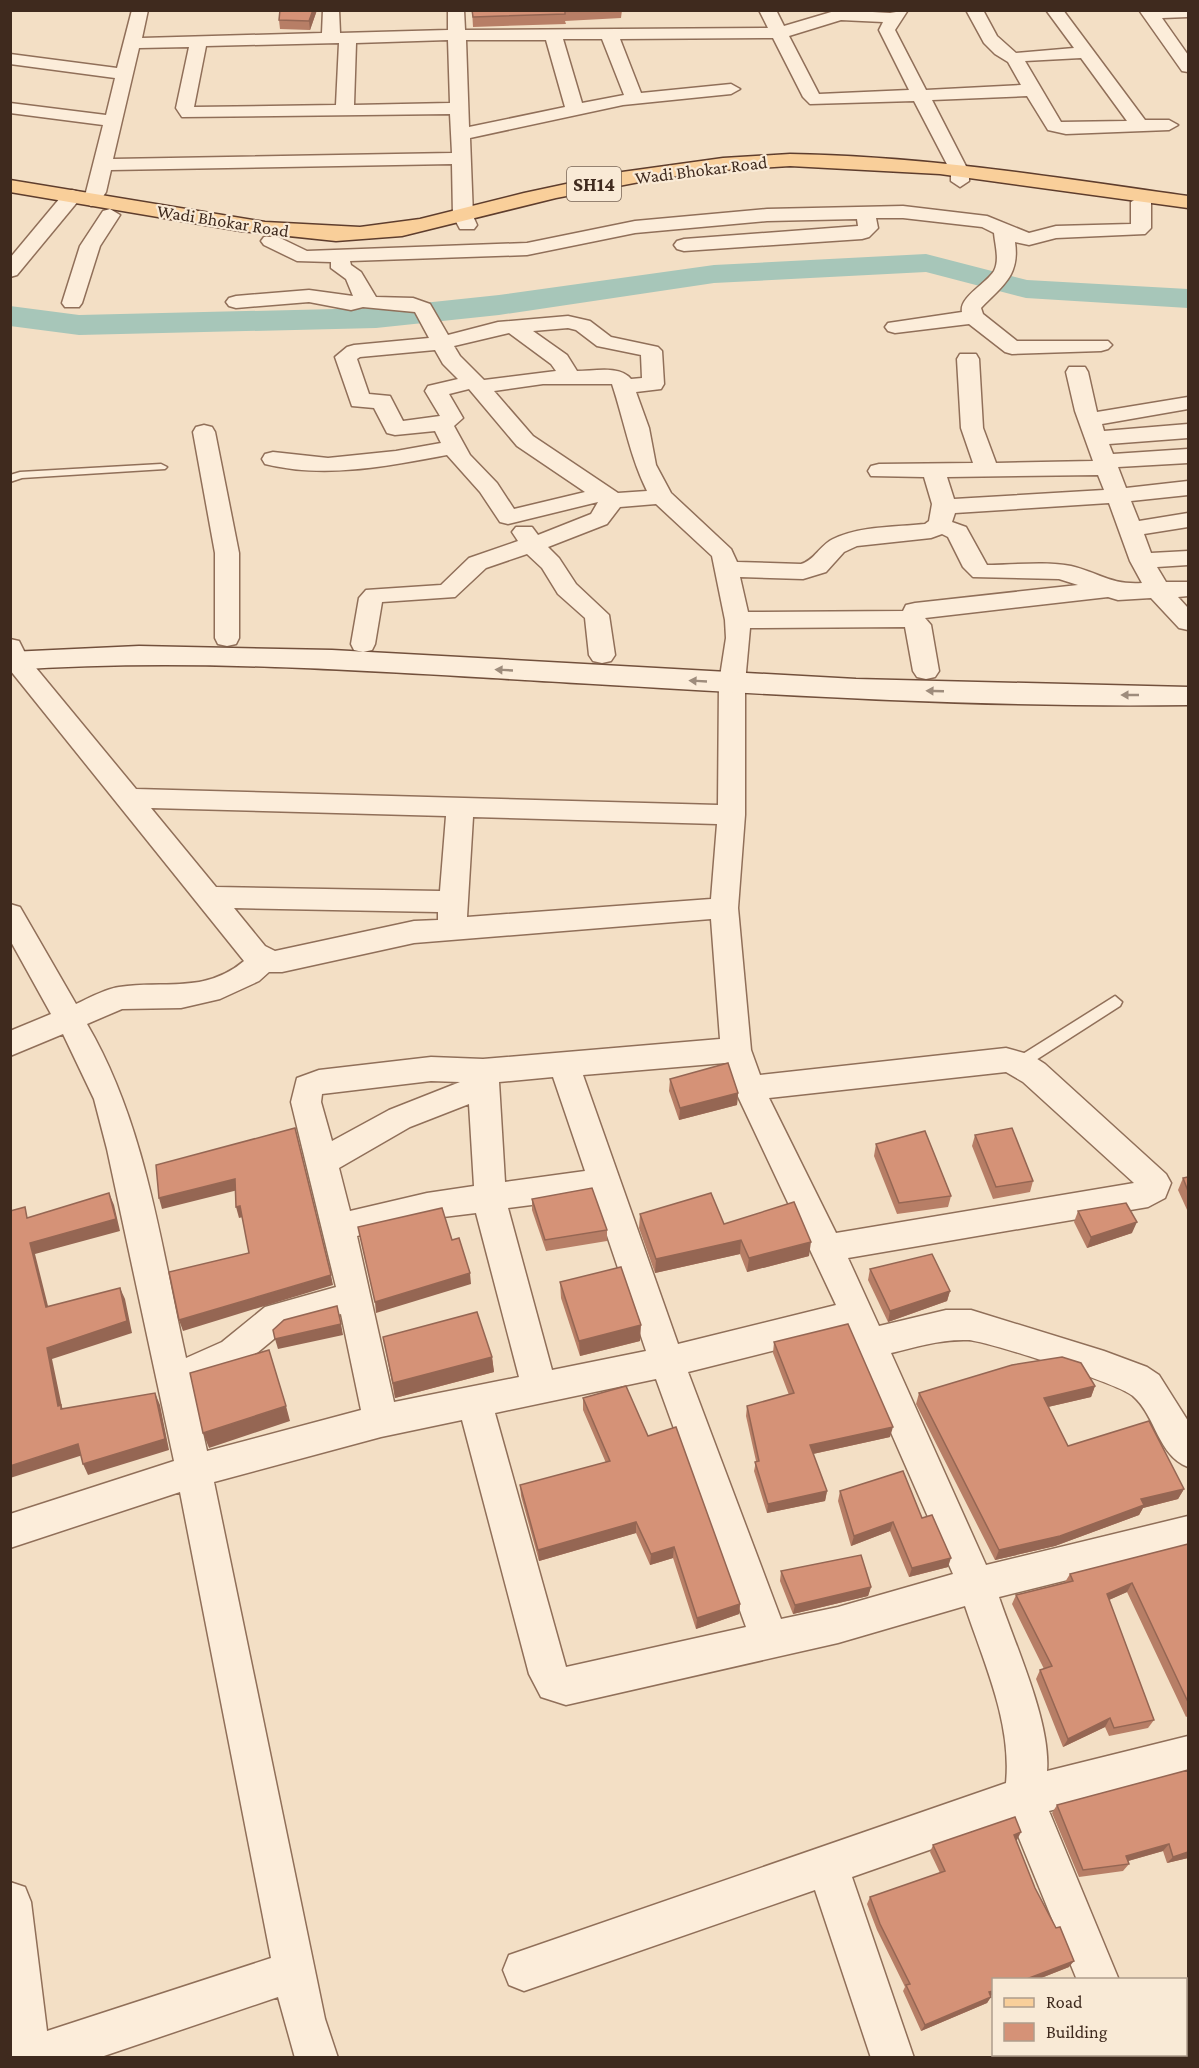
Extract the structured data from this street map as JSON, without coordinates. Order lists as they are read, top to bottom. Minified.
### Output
{"streets":{"main road":["Wadi Bhokar Road","SH14"]},"legend":["Road","Building"]}
